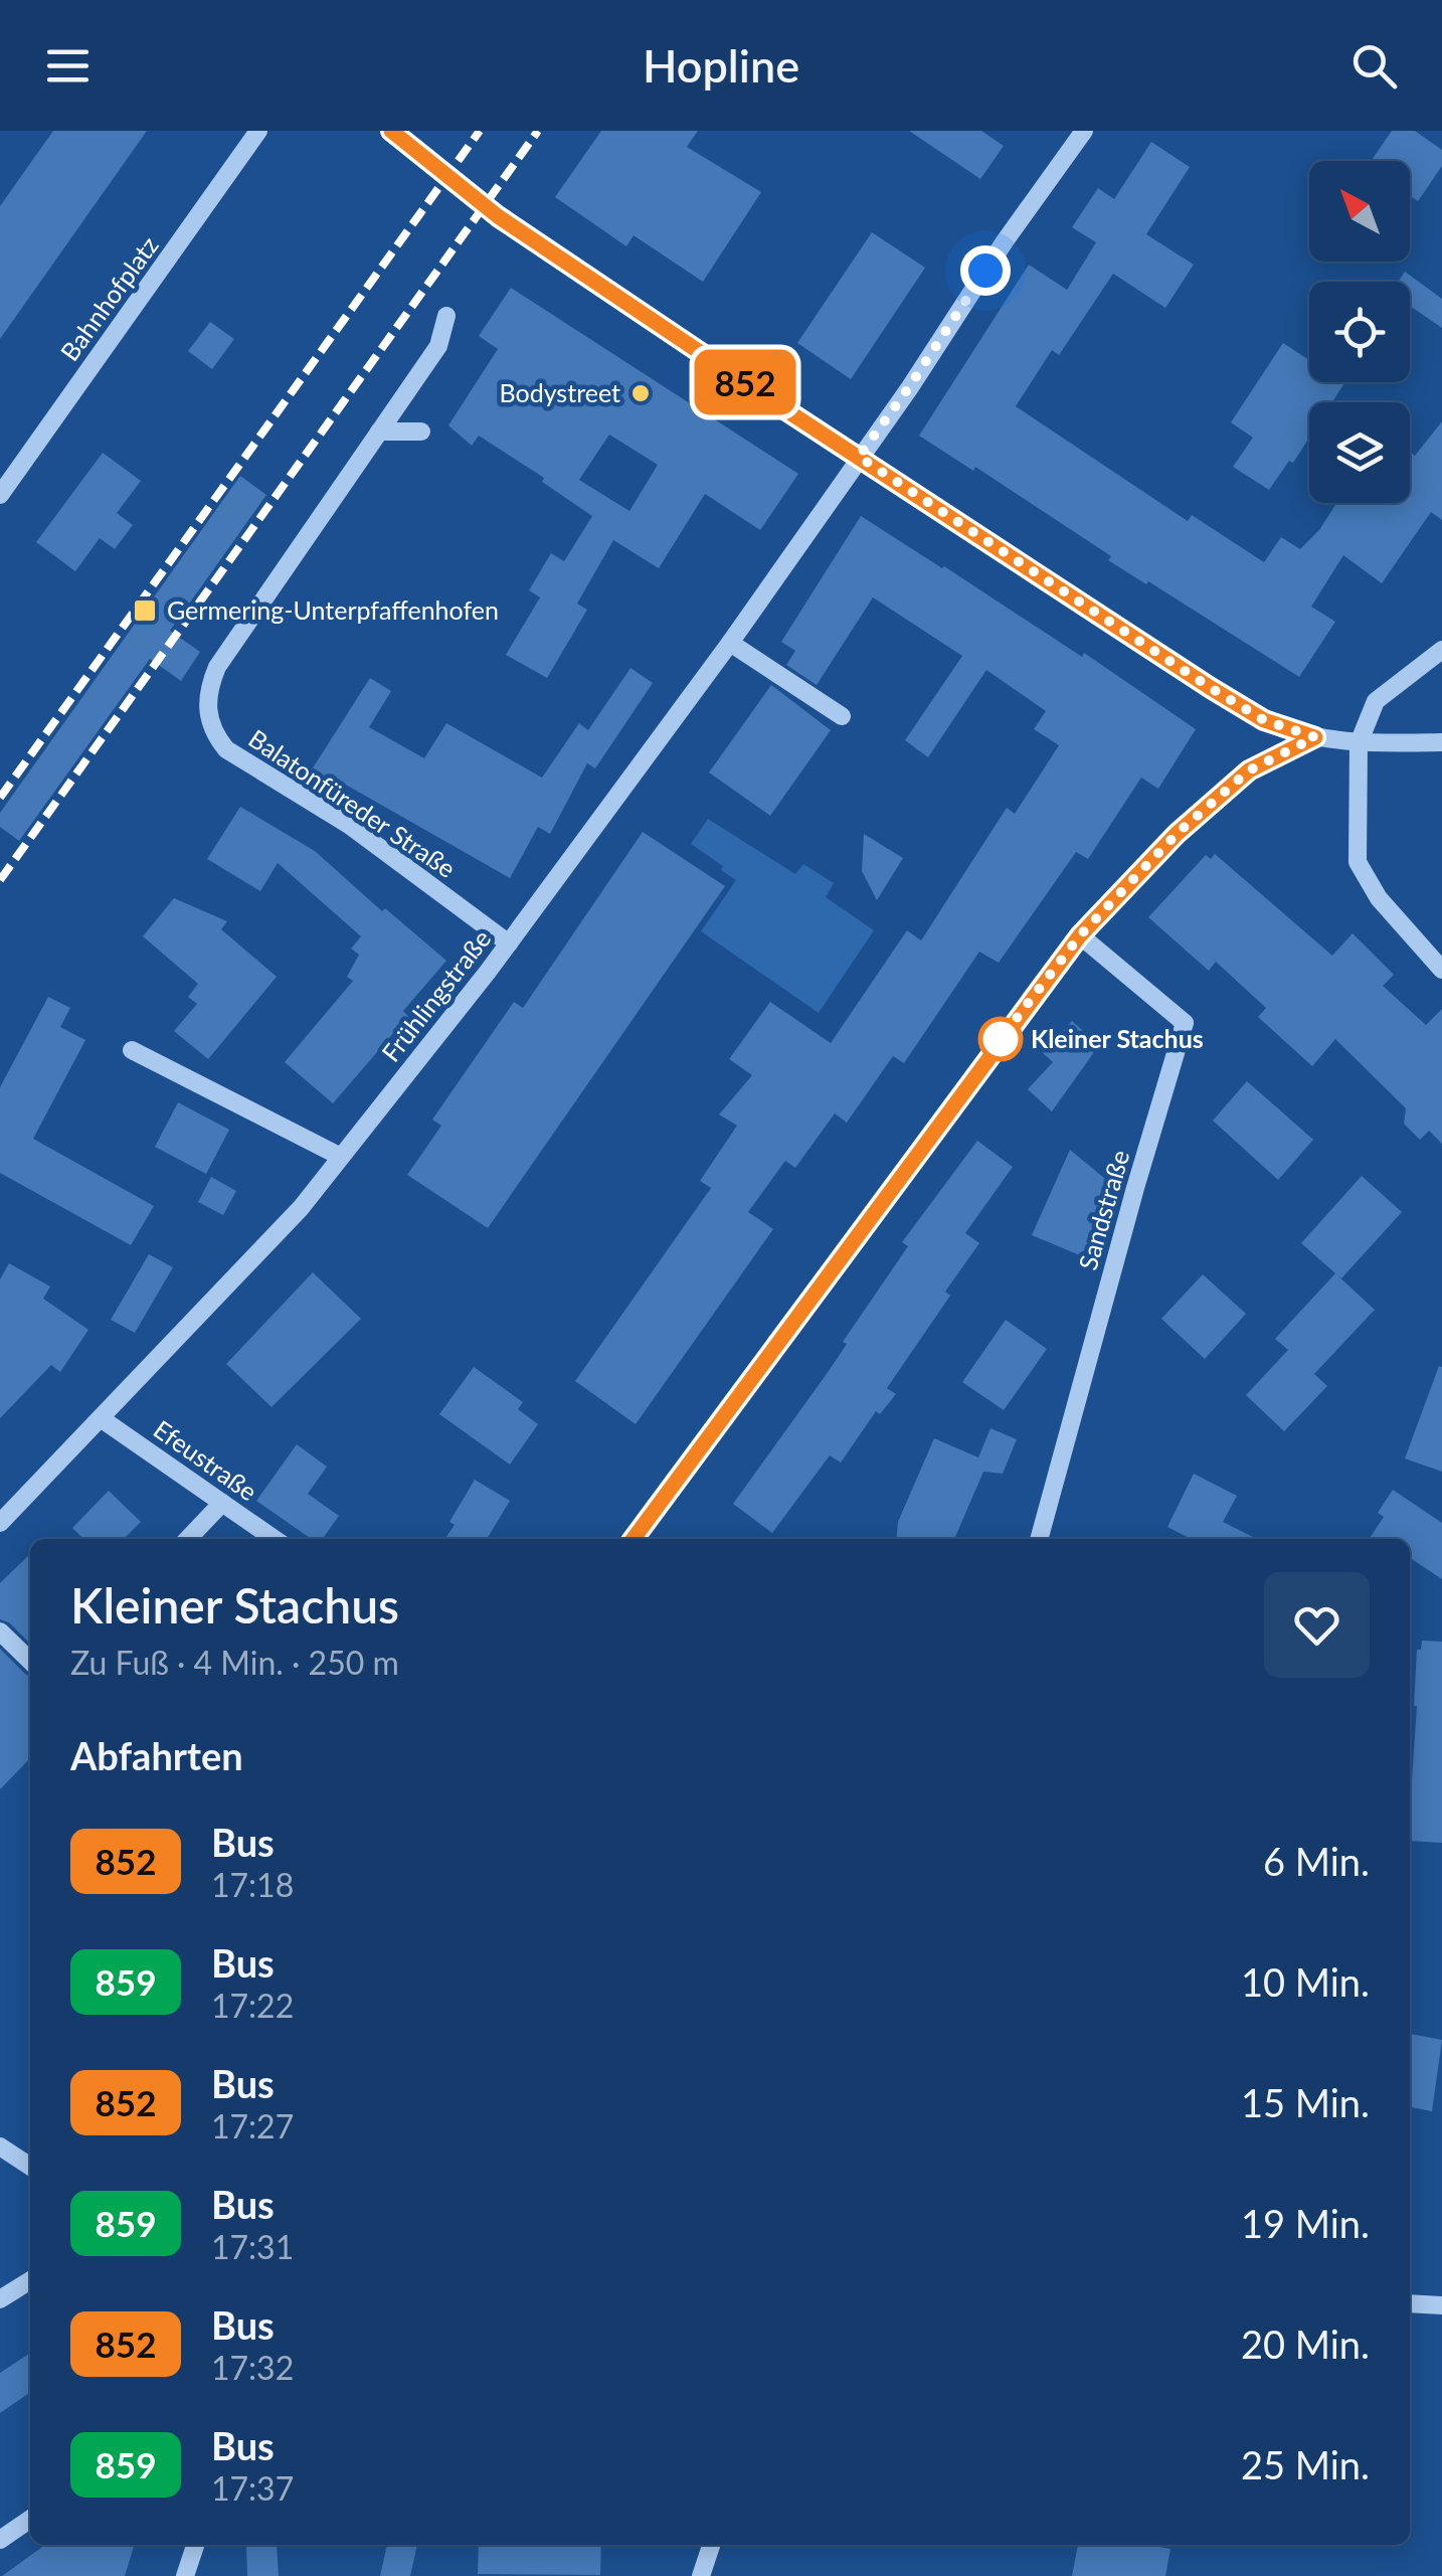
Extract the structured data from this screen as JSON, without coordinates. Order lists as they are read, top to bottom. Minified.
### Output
{"streets":{"street":["Bahnhofplatz","Balatonfüreder Straße","Frühlingstraße","Sandstraße","Efeustraße"]},"crossings":[["Balatonfüreder Straße","Frühlingstraße"],["Frühlingstraße","Efeustraße"]],"places":{"other":["Bodystreet","Kleiner Stachus"],"transit":["Germering-Unterpfaffenhofen"]},"lines":["bus line 852"],"north":"top left","page":{"header":"Hopline","on_map":"852","heading":[["Kleiner Stachus","Zu Fuß · 4 Min. · 250 m"],"Abfahrten"],"list":[{"mark":"852","name":"Bus","note":"17:18","value":"6 Min."},{"mark":"859","name":"Bus","note":"17:22","value":"10 Min."},{"mark":"852","name":"Bus","note":"17:27","value":"15 Min."},{"mark":"859","name":"Bus","note":"17:31","value":"19 Min."},{"mark":"852","name":"Bus","note":"17:32","value":"20 Min."},{"mark":"859","name":"Bus","note":"17:37","value":"25 Min."}]}}
